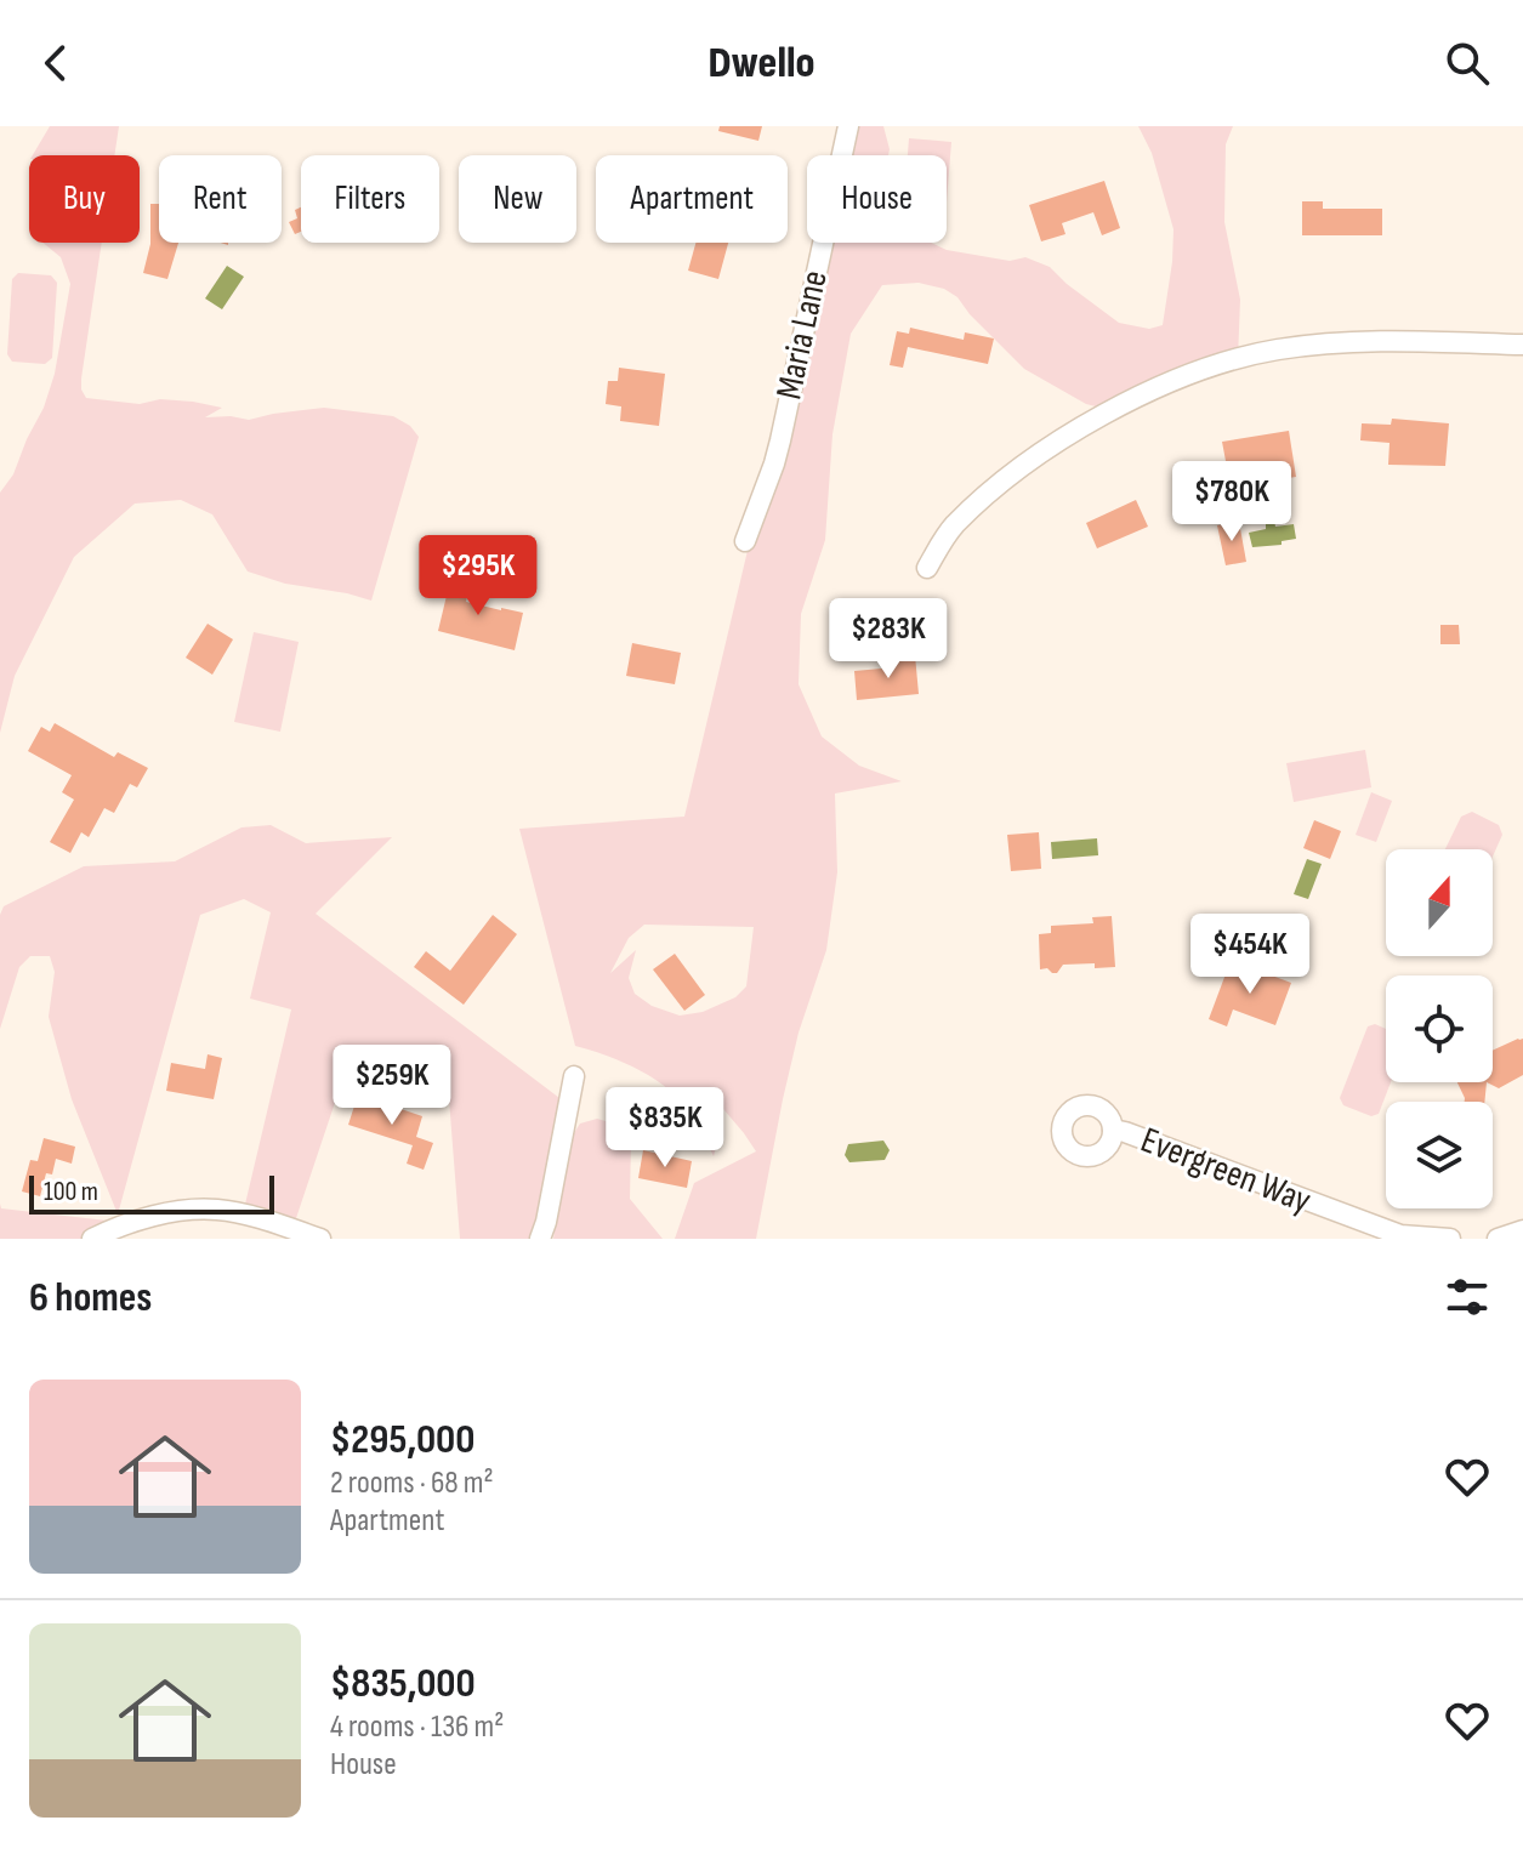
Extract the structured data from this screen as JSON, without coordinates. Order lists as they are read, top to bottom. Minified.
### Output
{"streets":{"street":["Maria Lane","Evergreen Way"]},"scale_bar":"100 m","north":"top","page":{"header":"Dwello","chip":["Buy","Rent","Filters","New","Apartment","House"],"price":["$780K","$295K","$283K","$454K","$259K","$835K"],"scale":"100 m","heading":"6 homes","list":[{"name":"$295,000","note":"2 rooms · 68 m² · Apartment"},{"name":"$835,000","note":"4 rooms · 136 m² · House"}]}}
